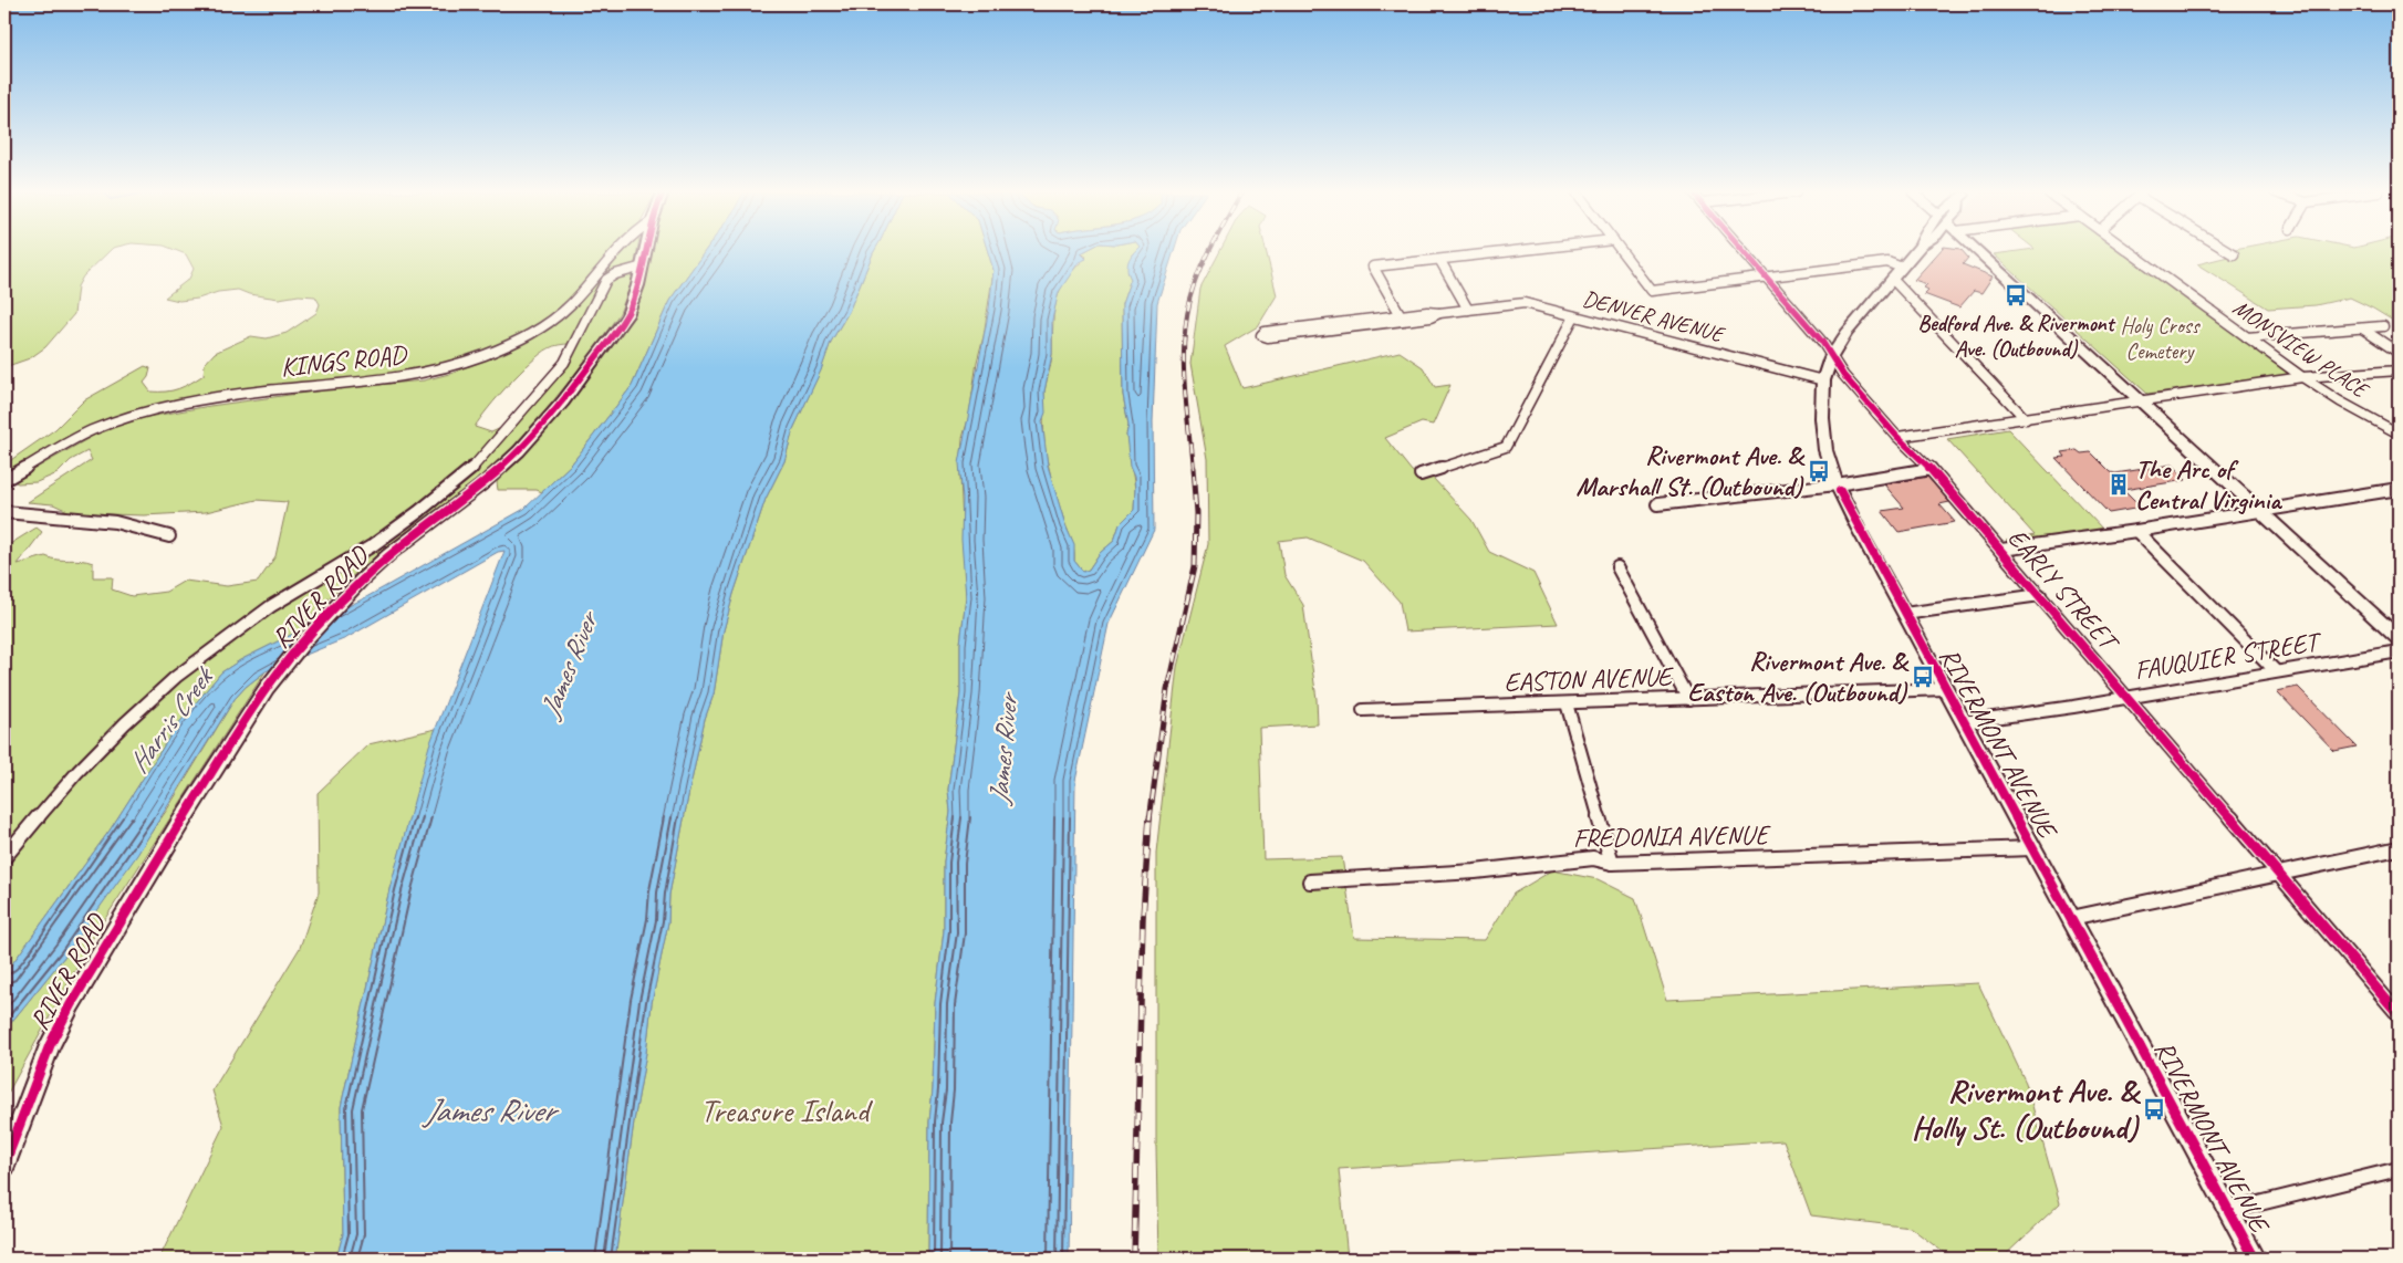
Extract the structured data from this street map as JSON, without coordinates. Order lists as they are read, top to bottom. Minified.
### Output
{"streets":{"street":["DENVER AVENUE","MONSVIEW PLACE","KINGS ROAD","EARLY STREET","RIVER ROAD","FAUQUIER STREET","EASTON AVENUE","RIVERMONT AVENUE","FREDONIA AVENUE"]},"crossings":[["DENVER AVENUE","RIVERMONT AVENUE"],["EARLY STREET","FAUQUIER STREET"],["EARLY STREET","RIVERMONT AVENUE"],["FAUQUIER STREET","RIVERMONT AVENUE"],["EASTON AVENUE","RIVERMONT AVENUE"],["RIVERMONT AVENUE","FREDONIA AVENUE"]],"water":["James River","Harris Creek"],"parks":["Holy Cross Cemetery","Treasure Island"],"places":{"bus stop":["Bedford Ave. & Rivermont Ave. (Outbound)","Rivermont Ave. & Marshall St. (Outbound)","Rivermont Ave. & Easton Ave. (Outbound)","Rivermont Ave. & Holly St. (Outbound)"],"building":["The Arc of Central Virginia"]}}
